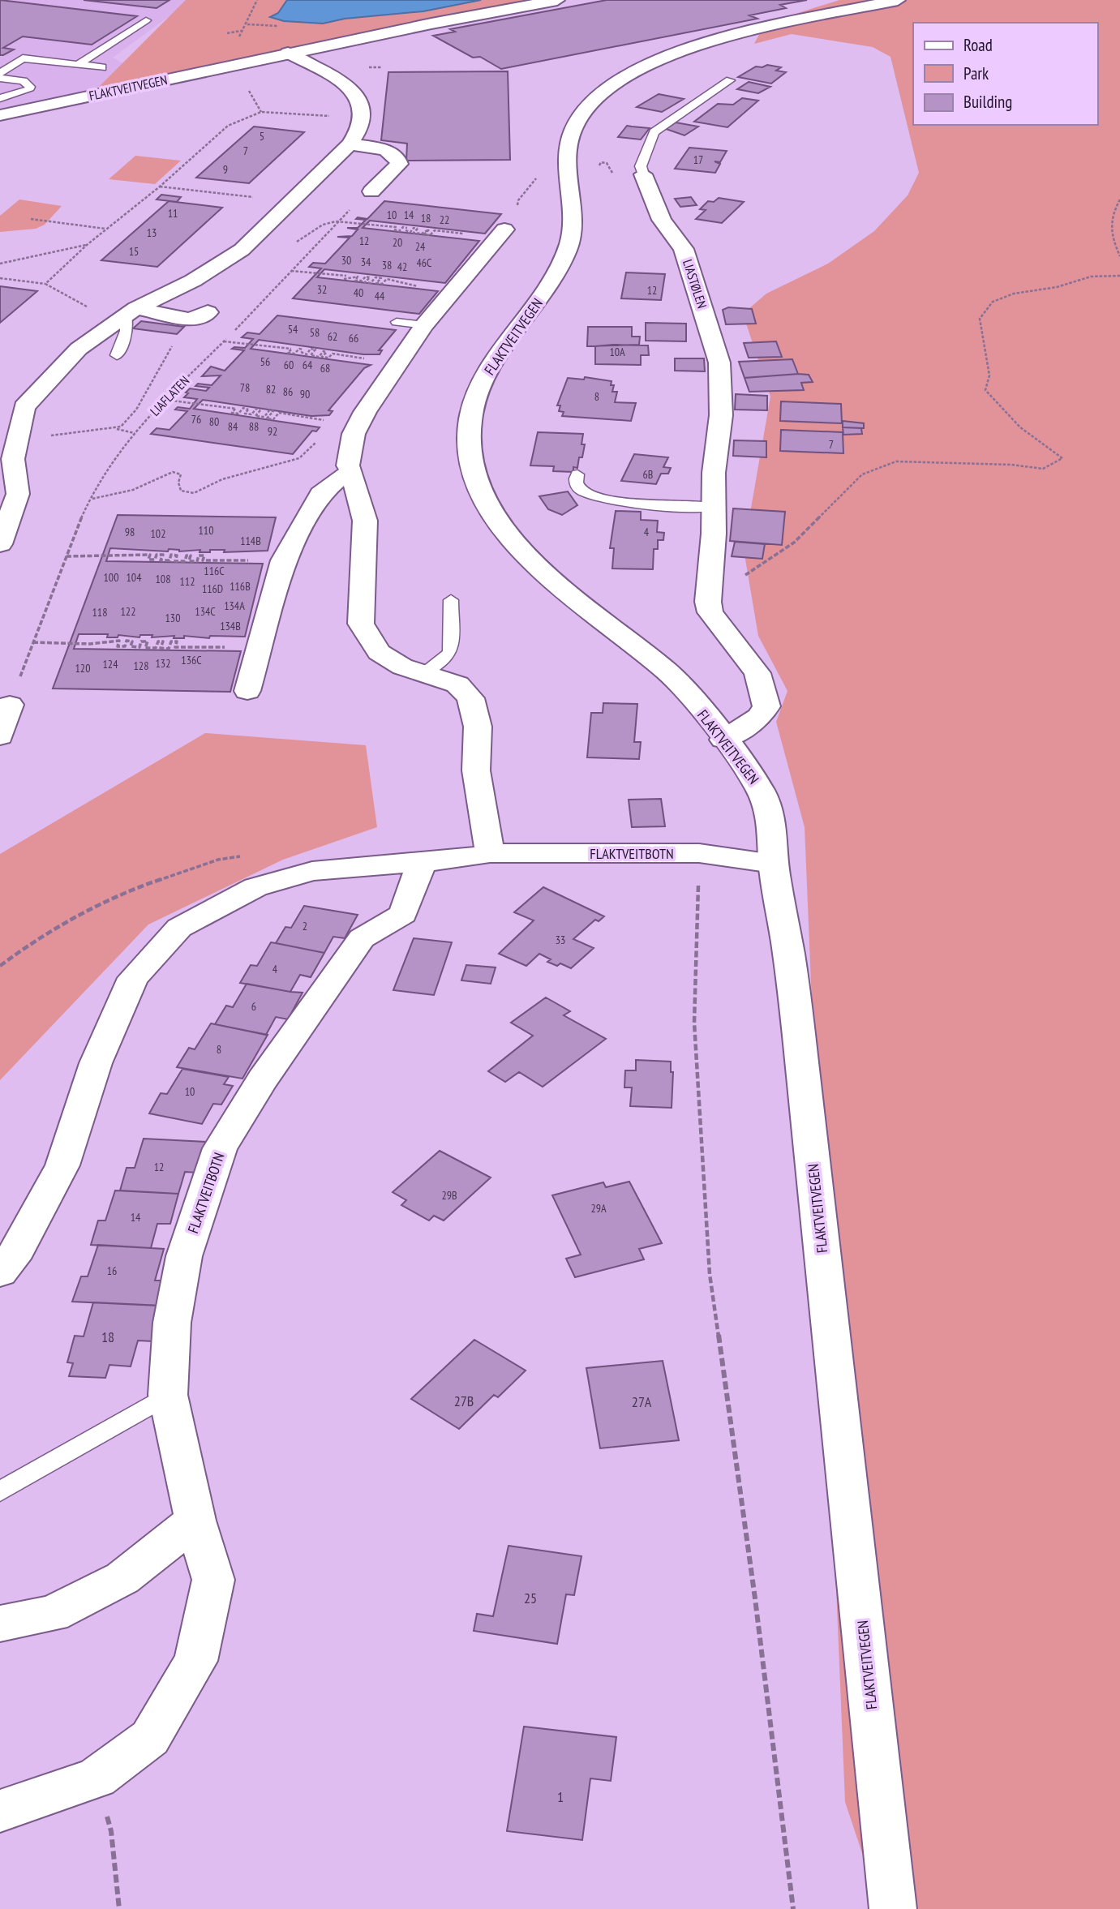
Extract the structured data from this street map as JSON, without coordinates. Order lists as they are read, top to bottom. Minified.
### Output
{"streets":{"street":["FLAKTVEITVEGEN","LIASTØLEN","FLAKTVEITBOTN"],"path":["LIAFLATEN"]},"crossings":[["FLAKTVEITVEGEN","FLAKTVEITBOTN"]],"house_numbers":["5","7","17","9","11","10","14","18","22","13","12","20","24","15","30","34","46C","38","42","32","12","40","44","54","58","62","66","10A","56","60","64","68","78","82","86","90","8","76","80","84","88","92","7","6B","110","98","4","102","114B","116C","100","104","108","112","116B","116D","134A","122","134C","118","130","134B","136C","132","124","128","120","2","33","4","6","8","10","12","29B","29A","14","16","18","27B","27A","25","1"],"legend":["Road","Park","Building"]}
